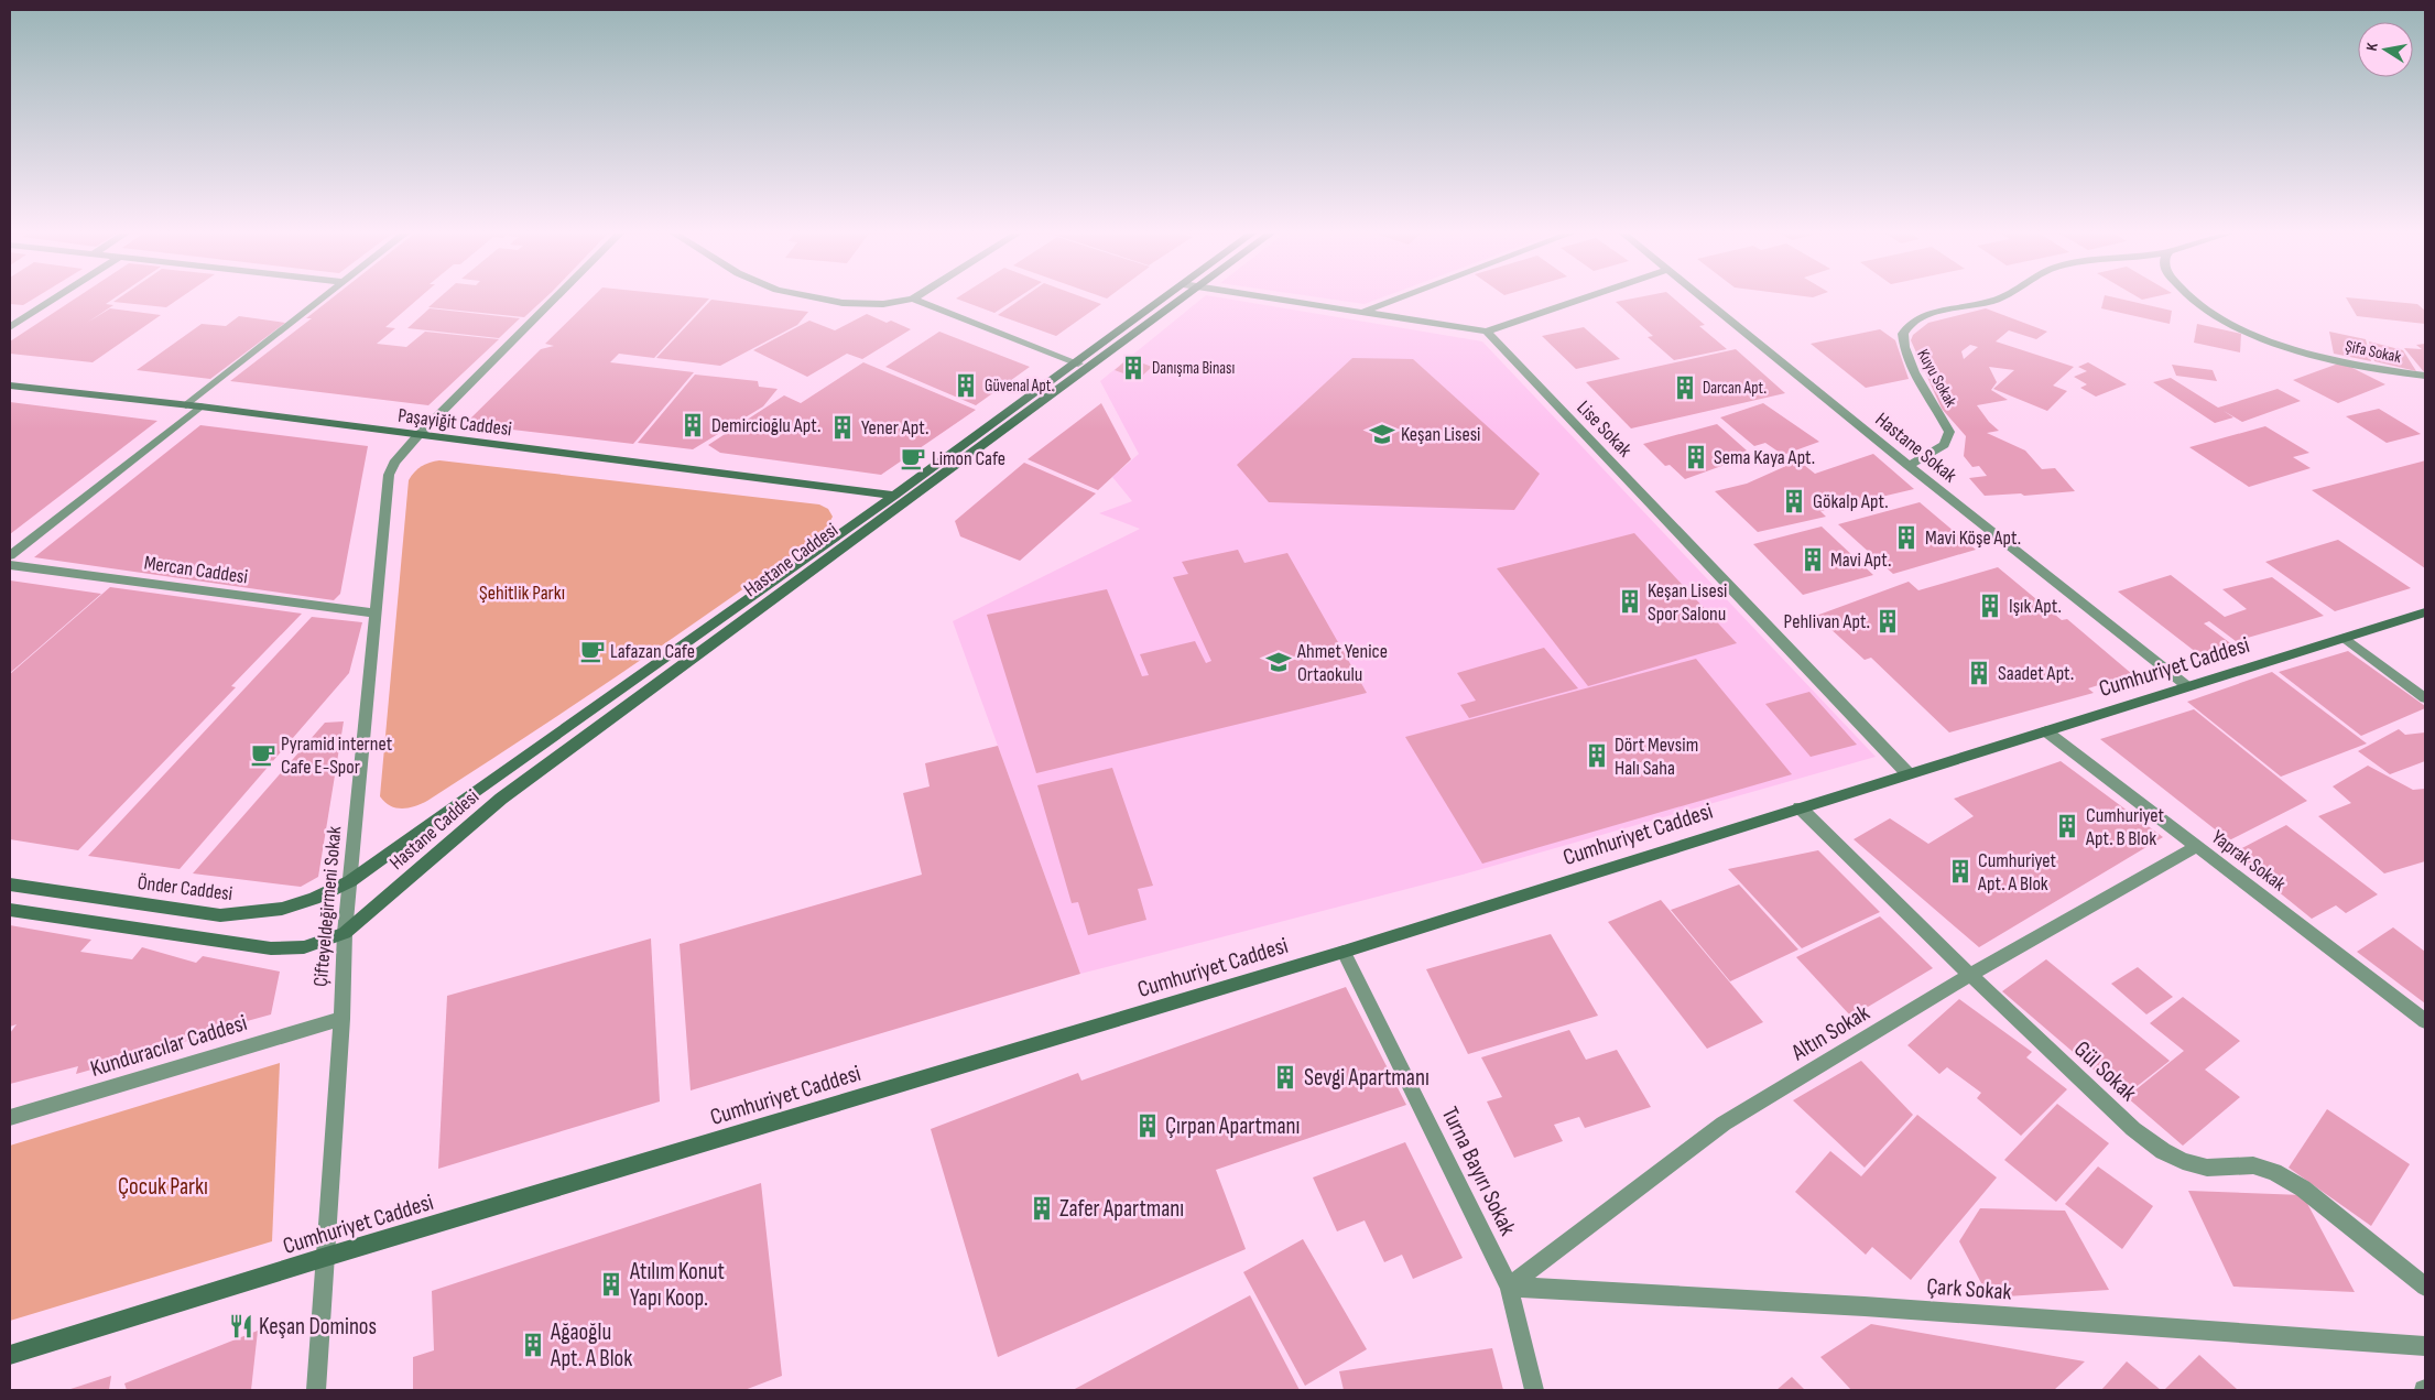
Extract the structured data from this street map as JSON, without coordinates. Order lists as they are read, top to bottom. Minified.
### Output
{"streets":{"main road":["Paşayiğit Caddesi","Hastane Caddesi","Cumhuriyet Caddesi","Önder Caddesi"],"street":["Şifa Sokak","Kuyu Sokak","Lise Sokak","Hastane Sokak","Mercan Caddesi","Yaprak Sokak","Çifteyeldeğirmeni Sokak","Altın Sokak","Kunduracılar Caddesi","Gül Sokak","Turna Bayırı Sokak","Çark Sokak"]},"crossings":[["Kuyu Sokak","Hastane Sokak"],["Paşayiğit Caddesi","Hastane Caddesi"],["Paşayiğit Caddesi","Çifteyeldeğirmeni Sokak"],["Lise Sokak","Cumhuriyet Caddesi"],["Hastane Sokak","Cumhuriyet Caddesi"],["Hastane Caddesi","Önder Caddesi"],["Hastane Caddesi","Çifteyeldeğirmeni Sokak"],["Mercan Caddesi","Çifteyeldeğirmeni Sokak"],["Cumhuriyet Caddesi","Yaprak Sokak"],["Cumhuriyet Caddesi","Çifteyeldeğirmeni Sokak"],["Cumhuriyet Caddesi","Gül Sokak"],["Cumhuriyet Caddesi","Turna Bayırı Sokak"],["Yaprak Sokak","Altın Sokak"],["Önder Caddesi","Çifteyeldeğirmeni Sokak"],["Çifteyeldeğirmeni Sokak","Kunduracılar Caddesi"],["Altın Sokak","Gül Sokak"],["Altın Sokak","Turna Bayırı Sokak"],["Altın Sokak","Çark Sokak"],["Turna Bayırı Sokak","Çark Sokak"]],"parks":["Şehitlik Parkı","Çocuk Parkı"],"places":{"building":["Danışma Binası","Güvenal Apt.","Darcan Apt.","Demircioğlu Apt.","Yener Apt.","Sema Kaya Apt.","Gökalp Apt.","Mavi Köşe Apt.","Mavi Apt.","Keşan Lisesi Spor Salonu","Işık Apt.","Pehlivan Apt.","Saadet Apt.","Dört Mevsim Halı Saha","Cumhuriyet Apt. B Blok","Cumhuriyet Apt. A Blok","Sevgi Apartmanı","Çırpan Apartmanı","Zafer Apartmanı","Atılım Konut Yapı Koop.","Ağaoğlu Apt. A Blok"],"school or university":["Keşan Lisesi","Ahmet Yenice Ortaokulu"],"cafe":["Limon Cafe","Lafazan Cafe","Pyramid internet Cafe E-Spor"],"restaurant":["Keşan Dominos"]},"north":"left"}
